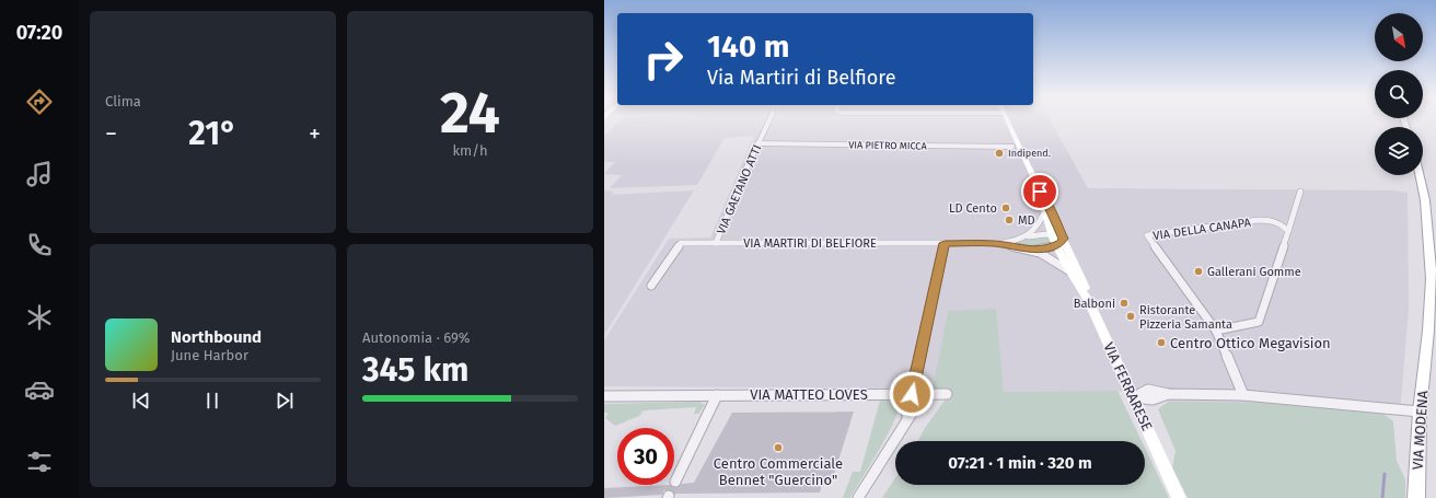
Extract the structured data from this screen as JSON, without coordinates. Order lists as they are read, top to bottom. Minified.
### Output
{"streets":{"main road":["VIA FERRARESE","VIA MODENA"],"street":["VIA PIETRO MICCA","VIA GAETANO ATTI","VIA DELLA CANAPA","VIA MARTIRI DI BELFIORE","VIA MATTEO LOVES"]},"crossings":[["VIA PIETRO MICCA","VIA GAETANO ATTI"],["VIA PIETRO MICCA","VIA FERRARESE"],["VIA GAETANO ATTI","VIA MARTIRI DI BELFIORE"],["VIA MARTIRI DI BELFIORE","VIA FERRARESE"]],"places":["Indipend.","LD Cento","MD","Gallerani Gomme","Balboni","Ristorante Pizzeria Samanta","Centro Ottico Megavision","Centro Commerciale Bennet \"Guercino\""],"north":"bottom right","page":{"tabs":"07:20","tile":["Clima",["24","km/h"],["Autonomia · 69%","345 km"]],"turn":["140 m","Via Martiri di Belfiore"],"heat":["−","21°","+"],"song":["Northbound","June Harbor"],"limit":"30","trip":"07:21 · 1 min · 320 m"}}
